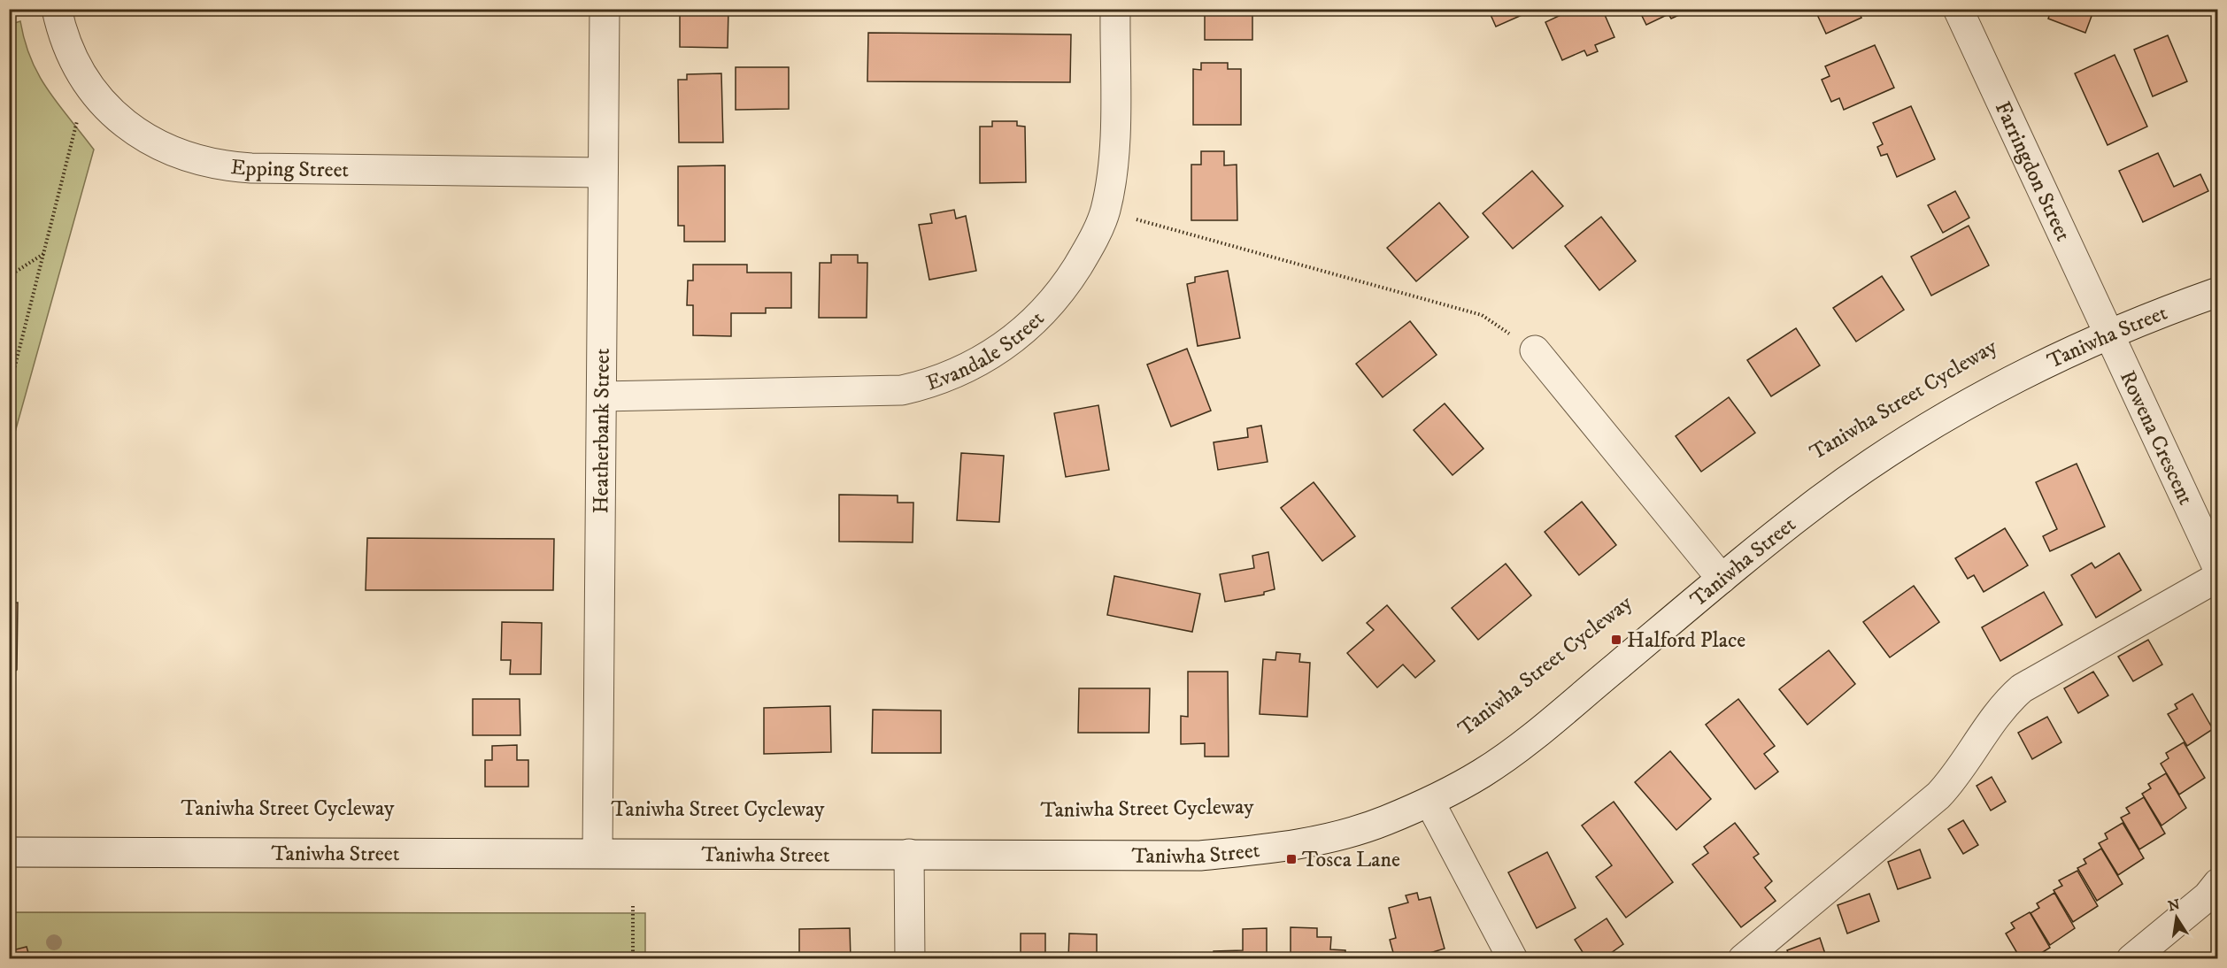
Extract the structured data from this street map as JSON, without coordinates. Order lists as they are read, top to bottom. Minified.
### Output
{"streets":{"street":["Epping Street","Farringdon Street","Taniwha Street","Evandale Street","Heatherbank Street","Rowena Crescent"]},"crossings":[["Epping Street","Heatherbank Street"],["Farringdon Street","Taniwha Street"],["Farringdon Street","Rowena Crescent"],["Taniwha Street","Heatherbank Street"],["Taniwha Street","Rowena Crescent"],["Evandale Street","Heatherbank Street"]],"places":{"transit":["Halford Place","Tosca Lane"]},"north":"top"}
